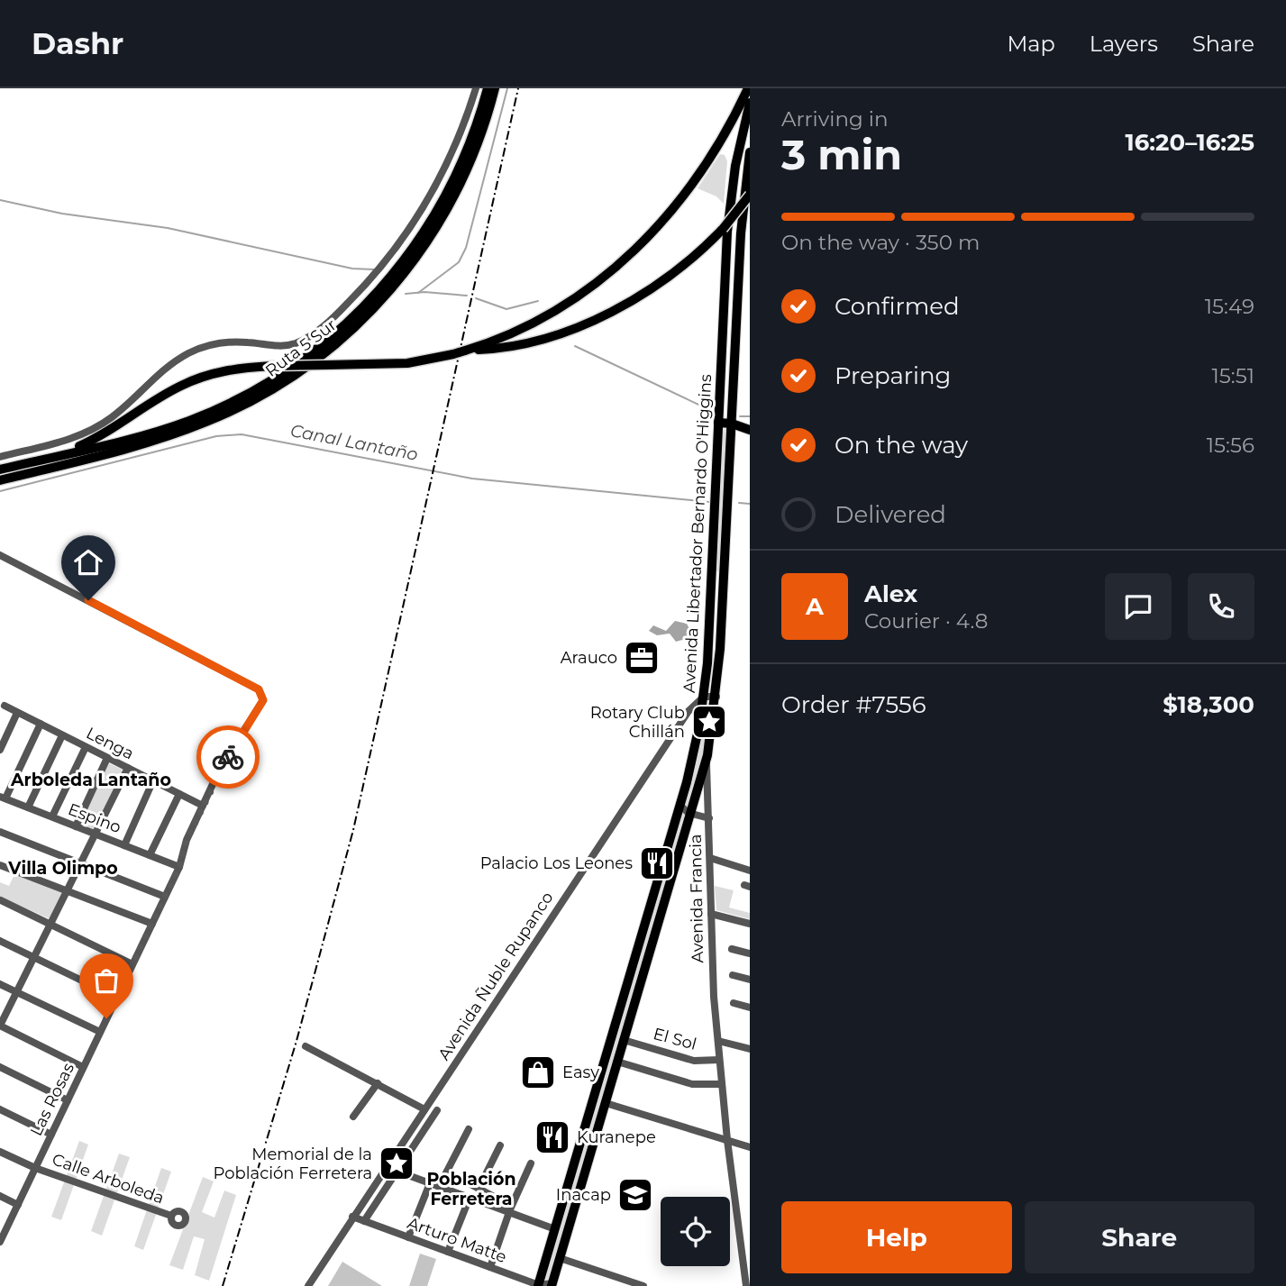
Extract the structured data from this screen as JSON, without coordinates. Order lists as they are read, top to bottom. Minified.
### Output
{"streets":{"highway":["Ruta 5 Sur"],"main road":["Avenida Libertador Bernardo O'Higgins"],"street":["Lenga","Espino","Avenida Francia","Avenida Ñuble Rupanco","El Sol","Las Rosas","Calle Arboleda","Arturo Matte"]},"crossings":[["Avenida Libertador Bernardo O'Higgins","Avenida Francia"],["Avenida Libertador Bernardo O'Higgins","Avenida Ñuble Rupanco"],["Avenida Libertador Bernardo O'Higgins","El Sol"],["Avenida Libertador Bernardo O'Higgins","Arturo Matte"],["Lenga","Las Rosas"],["Espino","Las Rosas"],["Avenida Francia","El Sol"],["Avenida Ñuble Rupanco","Arturo Matte"],["Las Rosas","Calle Arboleda"]],"districts":["Arboleda Lantaño","Villa Olimpo","Población Ferretera"],"water":["Canal Lantaño"],"places":{"office":["Arauco"],"place":["Rotary Club Chillán","Memorial de la Población Ferretera"],"restaurant":["Palacio Los Leones","Kuranepe"],"shop":["Easy"],"school or university":["Inacap"]},"page":{"header":"Dashr","nav":["Map","Layers","Share"],"heading":["3 min","Arriving in","16:20–16:25"],"panel":["Alex","Courier · 4.8","Order #7556","$18,300"],"bar":"On the way · 350 m","list":[["Confirmed","15:49"],["Preparing","15:51"],["On the way","15:56"],"Delivered"],"round":"A","buttons":["Help","Share"]}}
